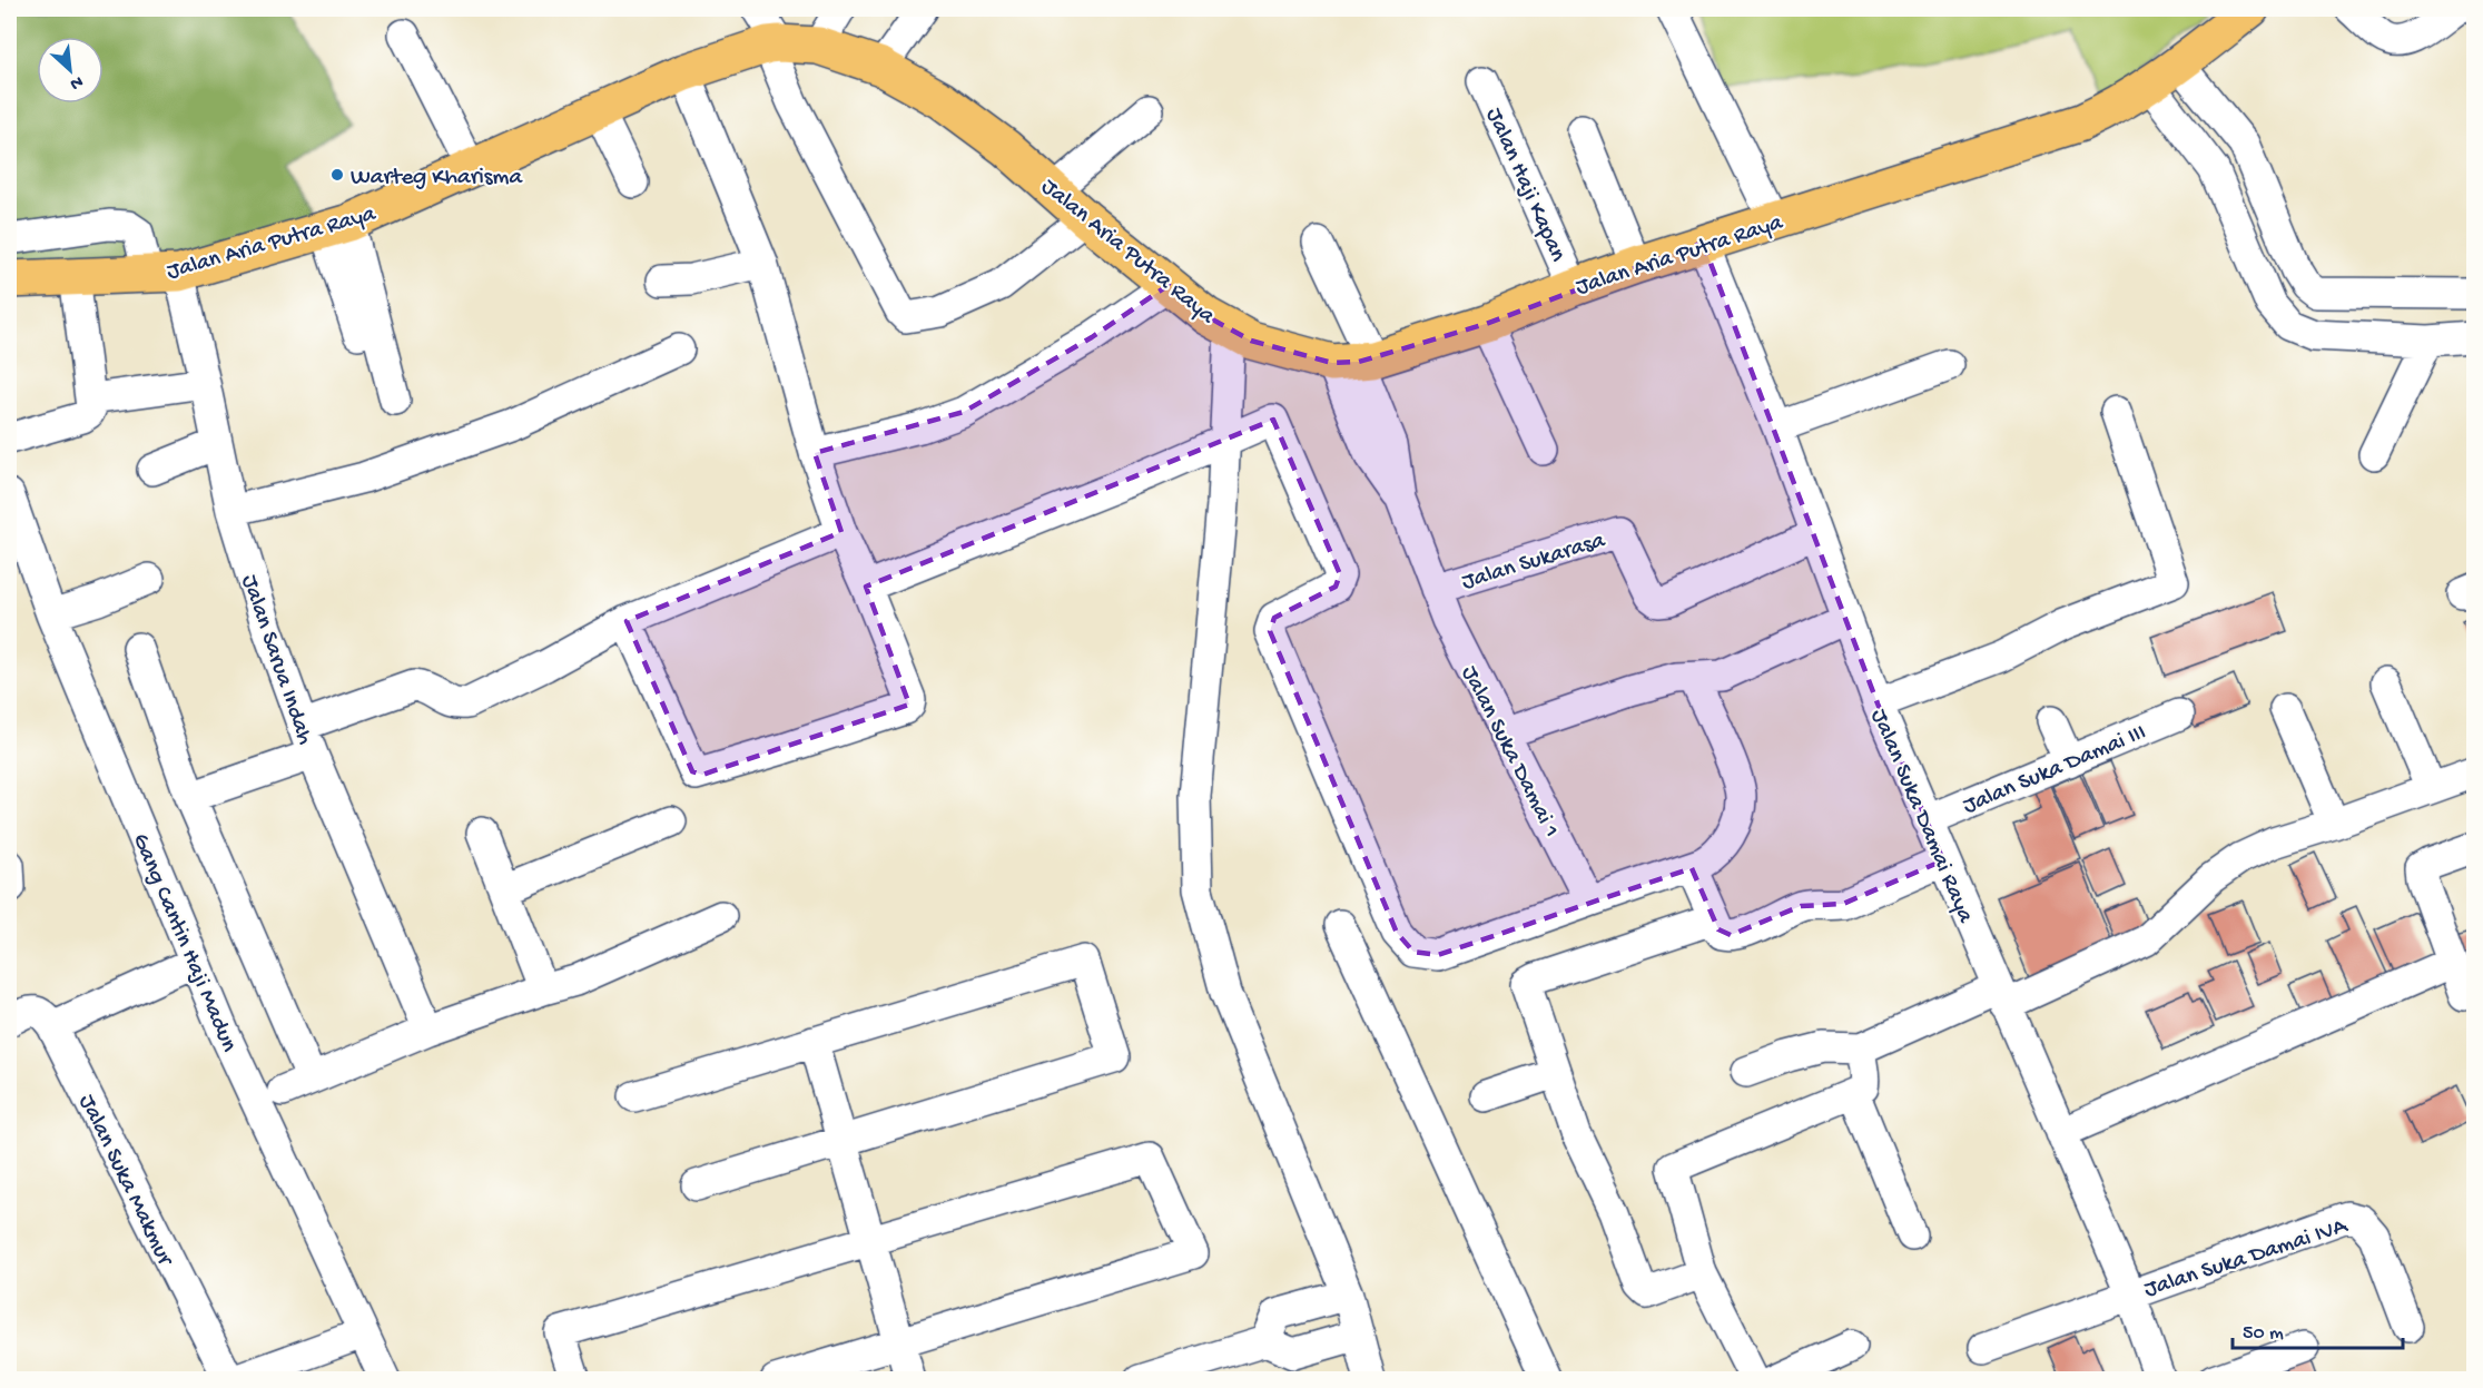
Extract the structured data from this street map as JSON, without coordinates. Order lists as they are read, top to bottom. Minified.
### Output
{"streets":{"main road":["Jalan Aria Putra Raya"],"street":["Jalan Haji Kapan","Jalan Sukarasa","Jalan Sarua Indah","Jalan Suka Damai 1","Jalan Suka Damai III","Jalan Suka Damai Raya","Gang Cantin Haji Madun","Jalan Suka Makmur","Jalan Suka Damai IVA"]},"crossings":[["Jalan Haji Kapan","Jalan Aria Putra Raya"],["Jalan Aria Putra Raya","Jalan Sarua Indah"],["Jalan Aria Putra Raya","Jalan Suka Damai 1"],["Jalan Aria Putra Raya","Jalan Suka Damai Raya"],["Jalan Sukarasa","Jalan Suka Damai 1"],["Jalan Sukarasa","Jalan Suka Damai Raya"],["Jalan Suka Damai III","Jalan Suka Damai Raya"],["Jalan Suka Damai Raya","Jalan Suka Damai IVA"]],"places":["Warteg Kharisma"],"scale_bar":"50 m","north":"bottom right"}
